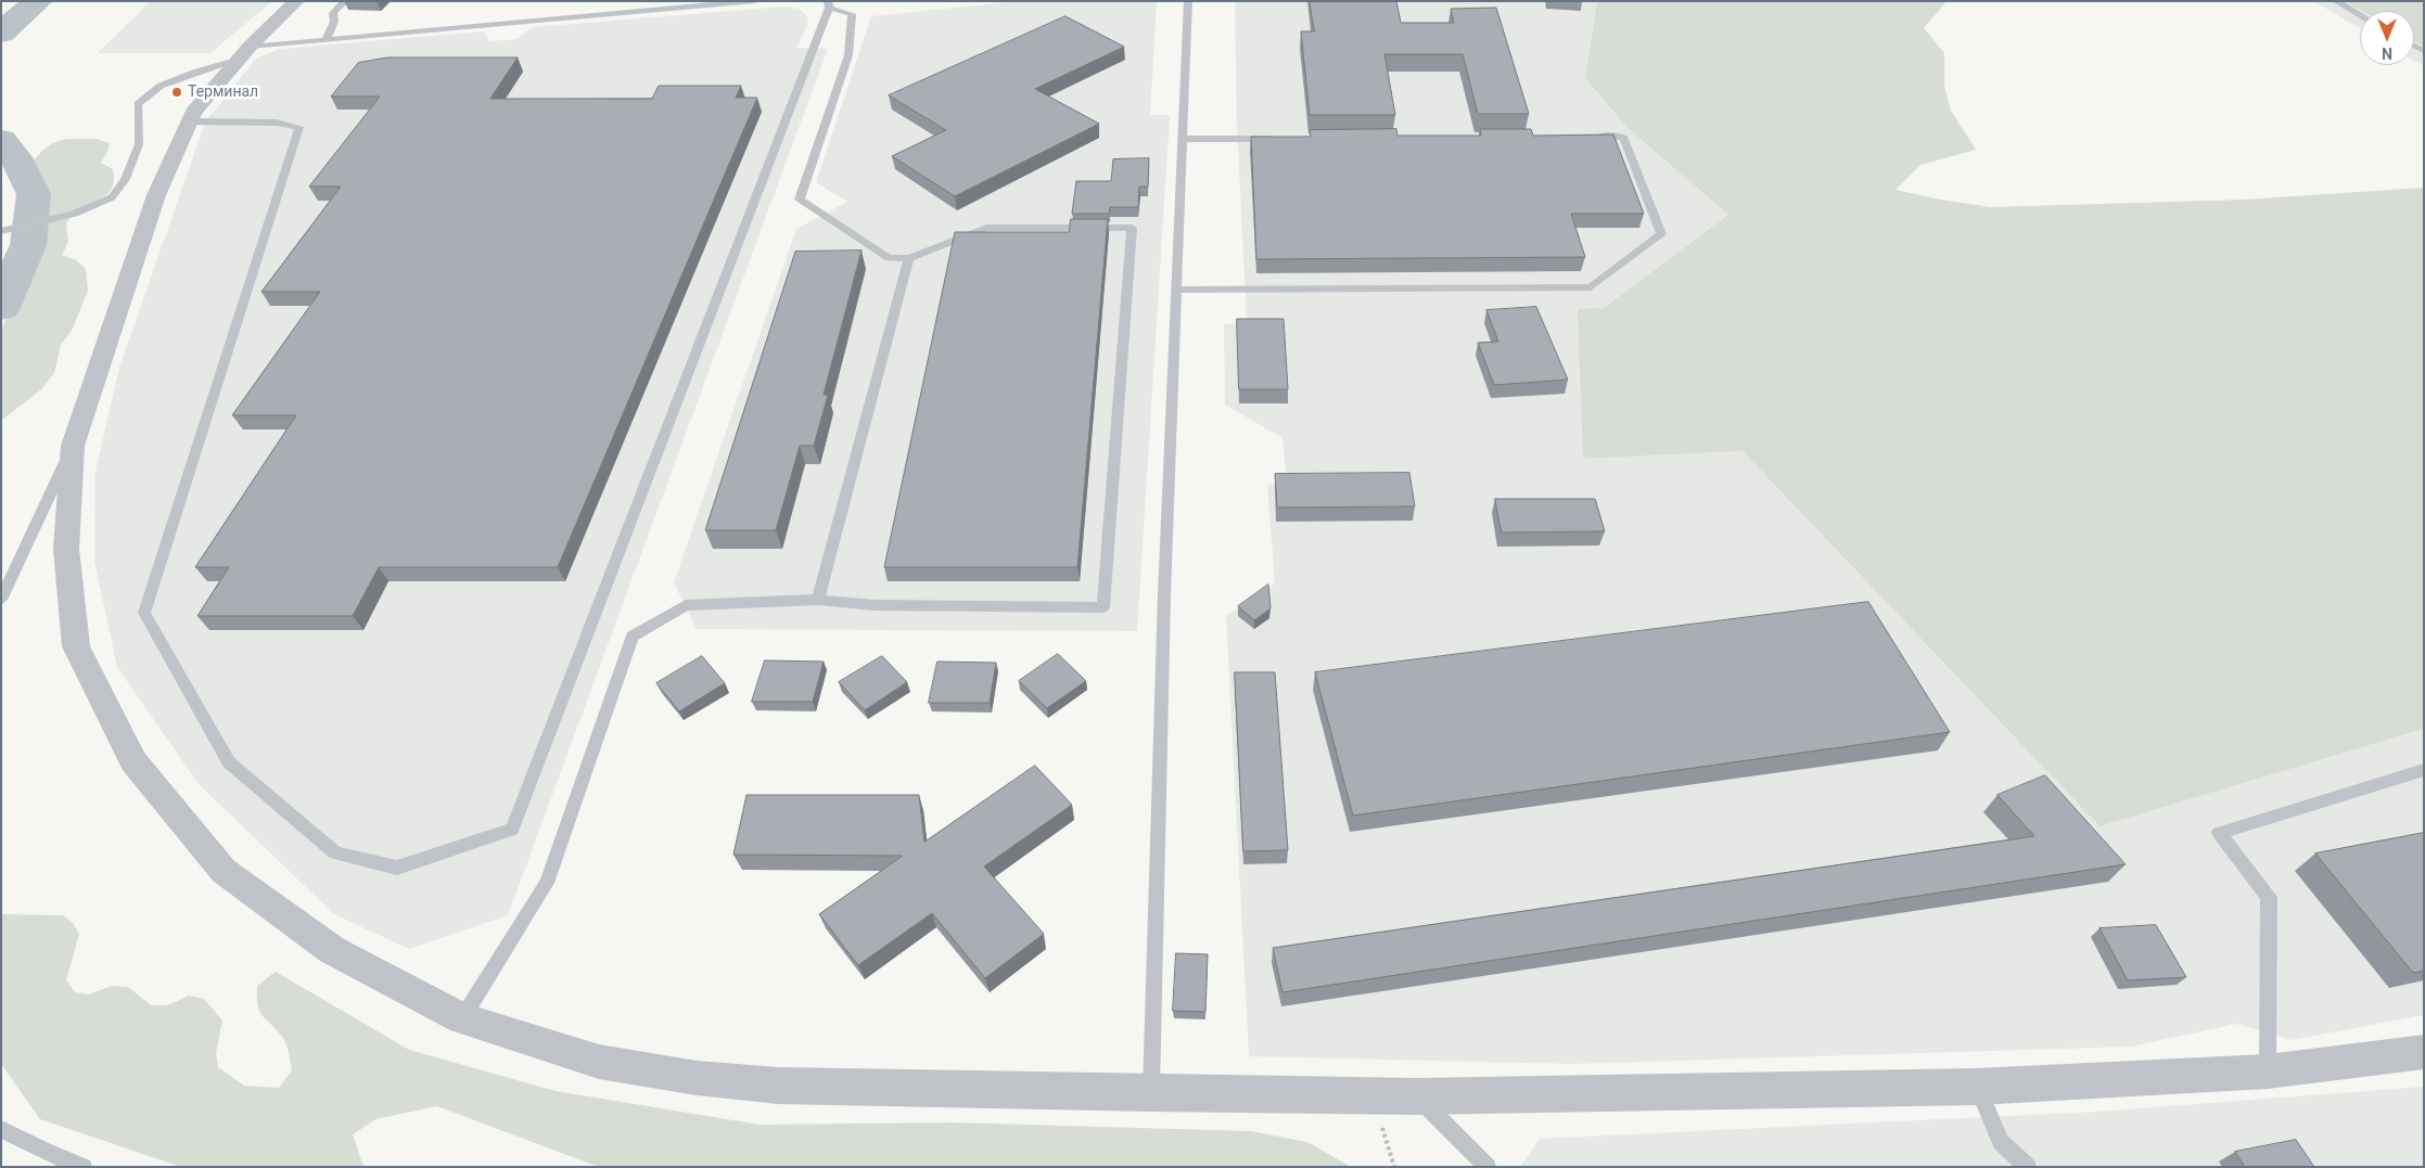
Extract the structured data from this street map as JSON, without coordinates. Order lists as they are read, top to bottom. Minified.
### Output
{"places":["Терминал"],"north":"bottom"}
